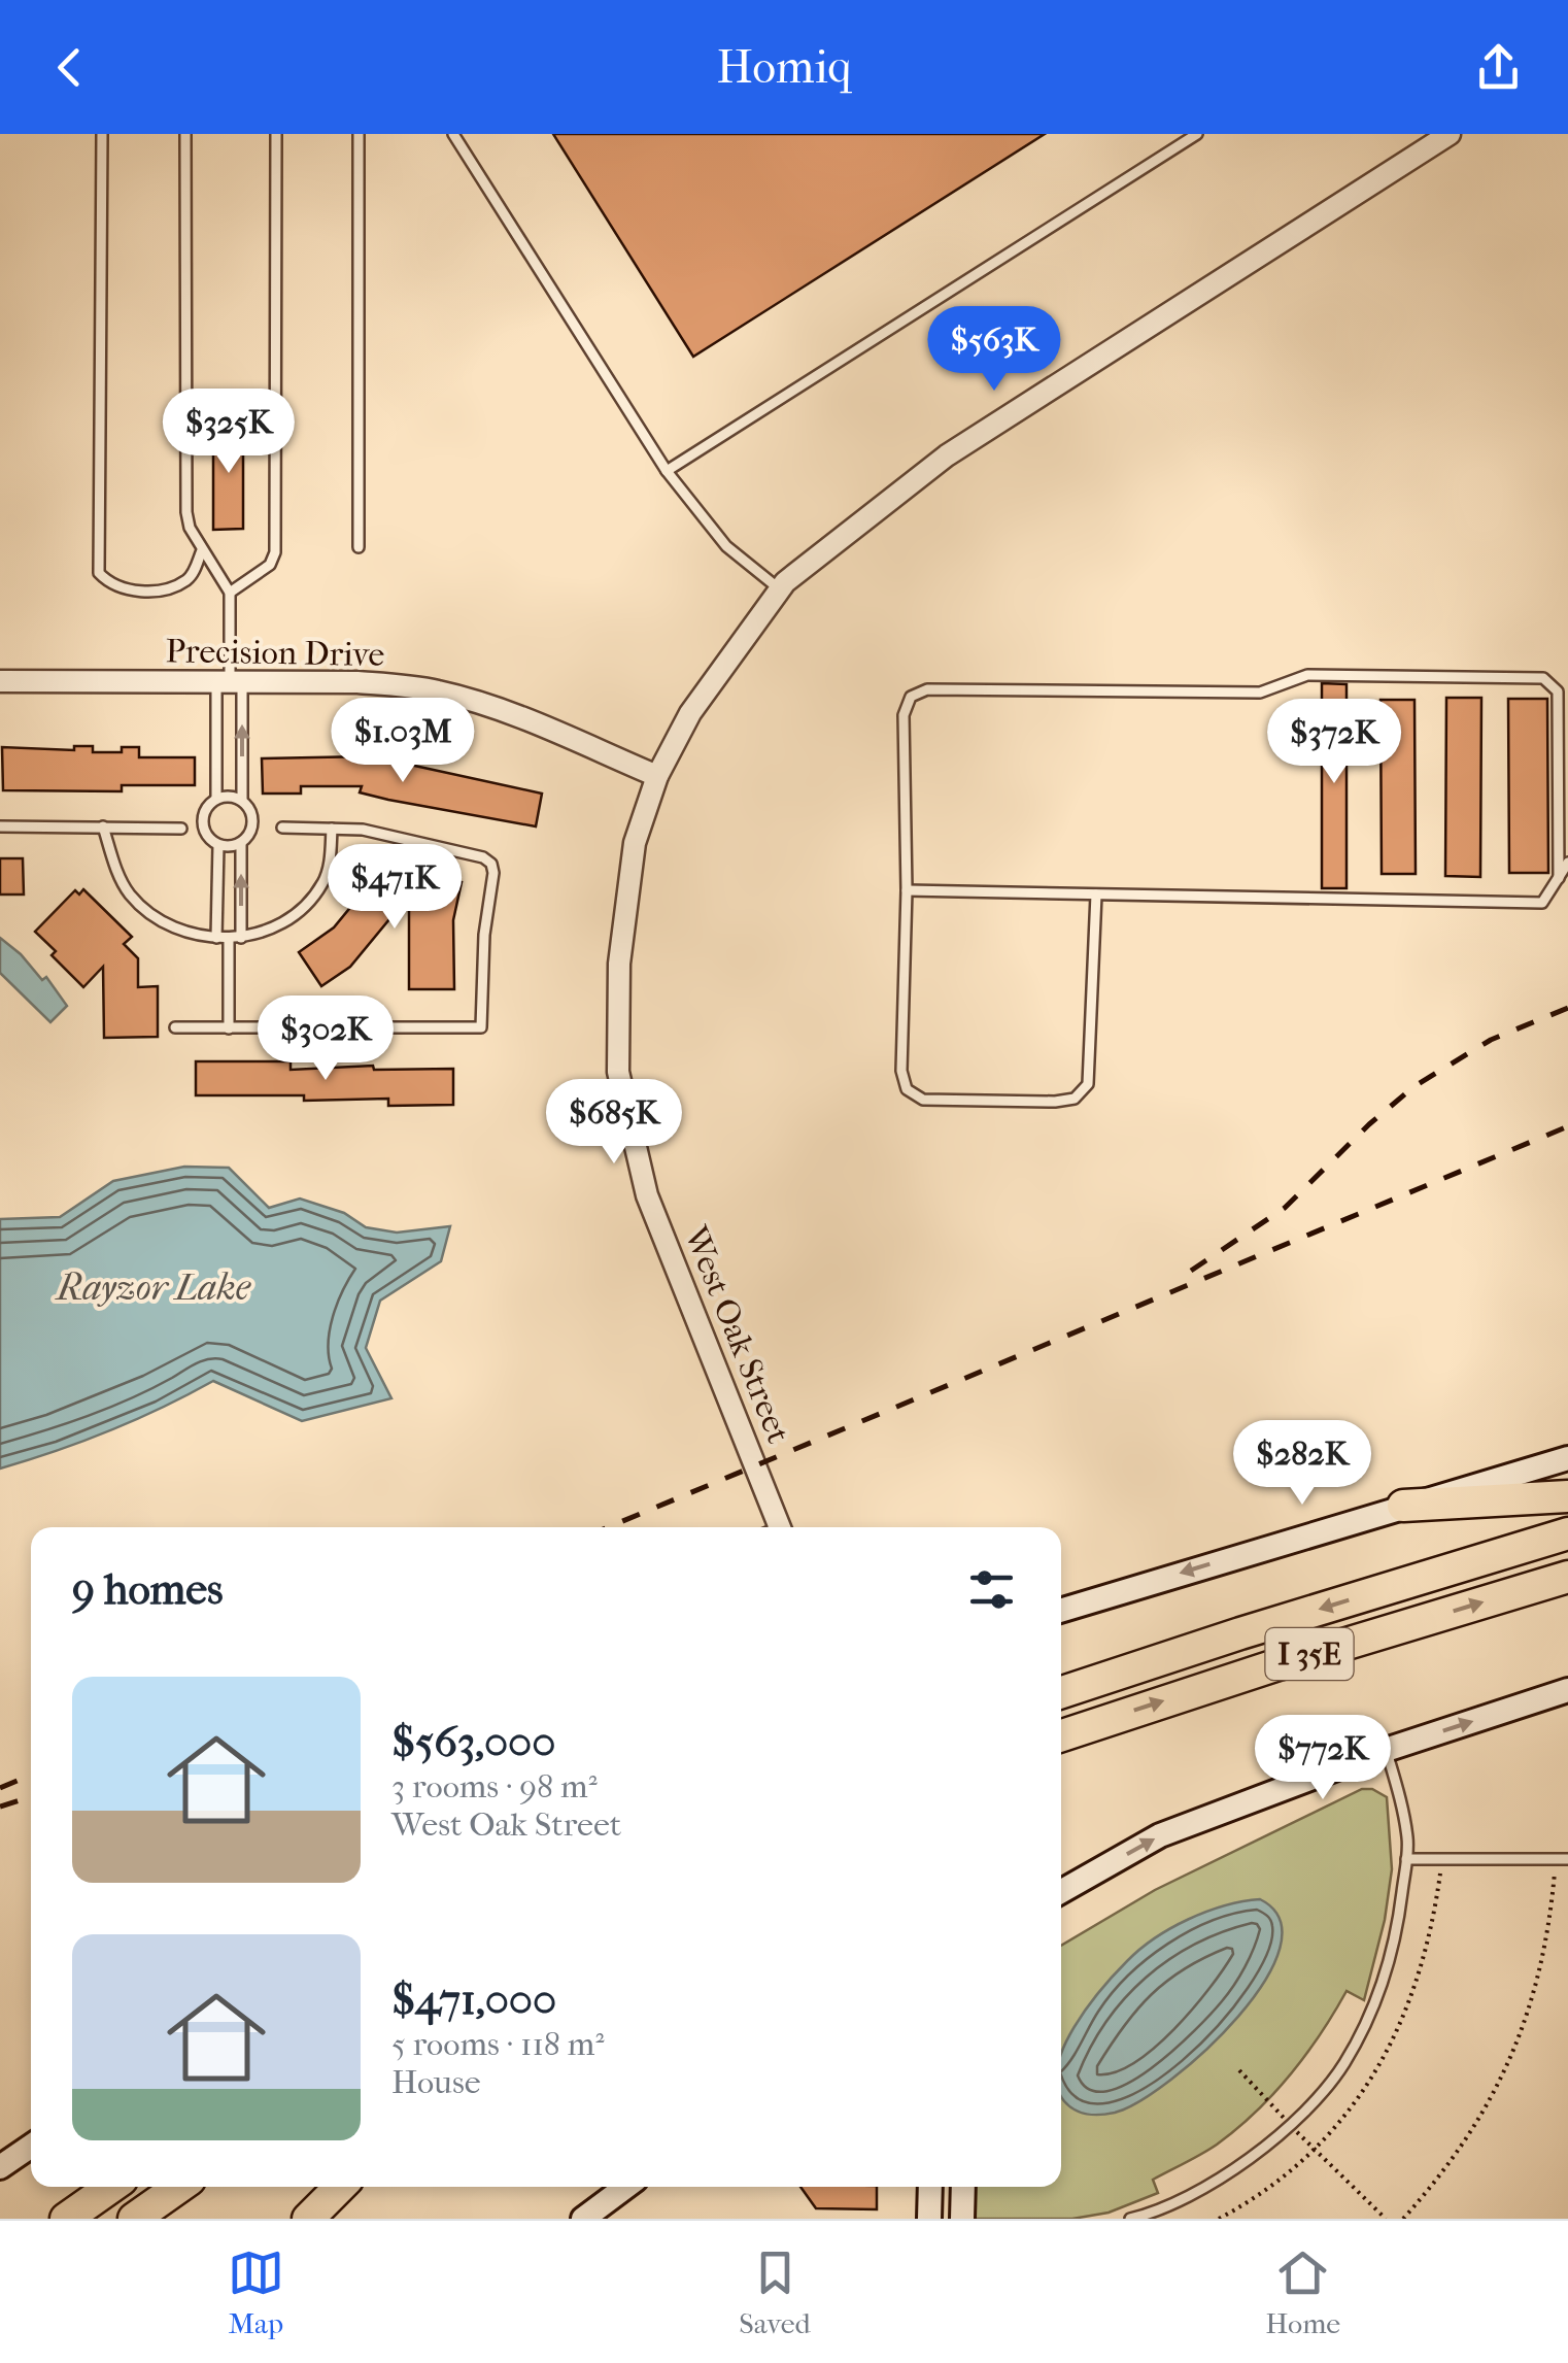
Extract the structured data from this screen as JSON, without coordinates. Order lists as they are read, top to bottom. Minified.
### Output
{"streets":{"highway":["I 35E"],"street":["Precision Drive","West Oak Street"]},"crossings":[["Precision Drive","West Oak Street"]],"water":["Rayzor Lake"],"page":{"header":"Homiq","price":["$563K","$325K","$1.03M","$372K","$471K","$302K","$685K","$282K","$772K"],"heading":"9 homes","list":[{"name":"$563,000","note":"3 rooms · 98 m² · West Oak Street"},{"name":"$471,000","note":"5 rooms · 118 m² · House"}],"tabs":["Map","Saved","Home"]}}
